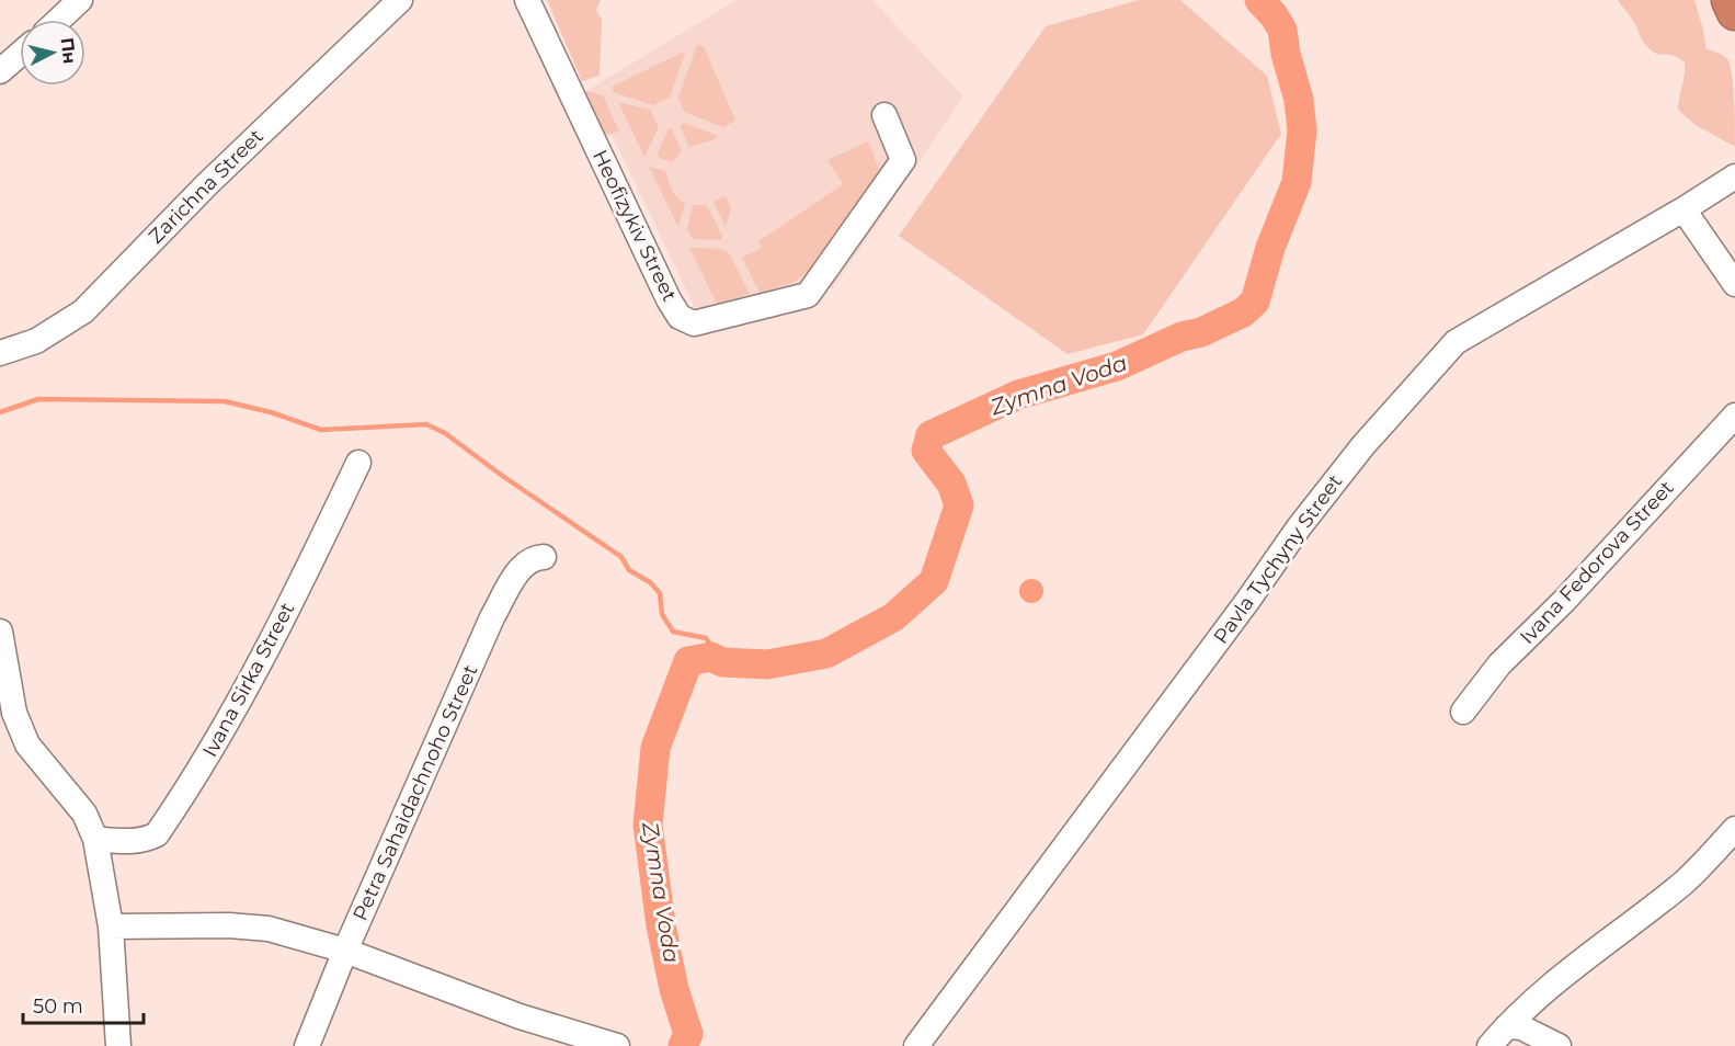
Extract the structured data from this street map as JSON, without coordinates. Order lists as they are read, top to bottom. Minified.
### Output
{"streets":{"street":["Zarichna Street","Heofizykiv Street","Pavla Tychyny Street","Ivana Fedorova Street","Ivana Sirka Street","Petra Sahaidachnoho Street"]},"water":["Zymna Voda"],"scale_bar":"50 m","north":"right"}
